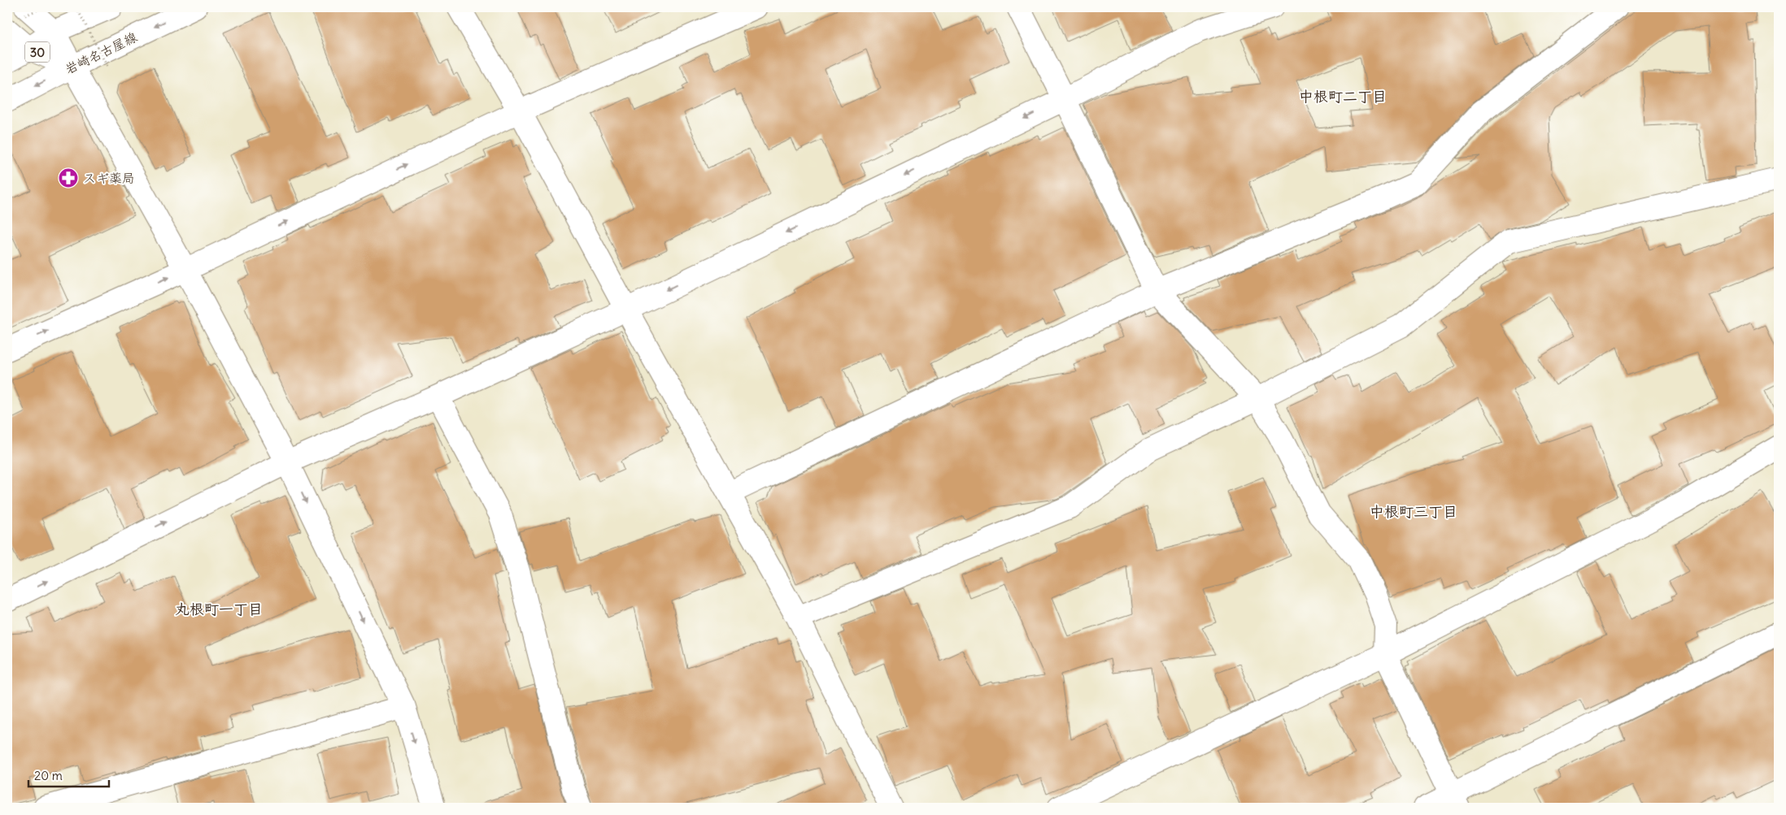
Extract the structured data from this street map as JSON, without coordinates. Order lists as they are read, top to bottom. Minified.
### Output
{"streets":{"street":["30","岩崎名古屋線"]},"crossings":[["30","岩崎名古屋線"]],"districts":["中根町二丁目","中根町三丁目","丸根町一丁目"],"places":{"pharmacy":["スギ薬局"]},"scale_bar":"20 m"}
